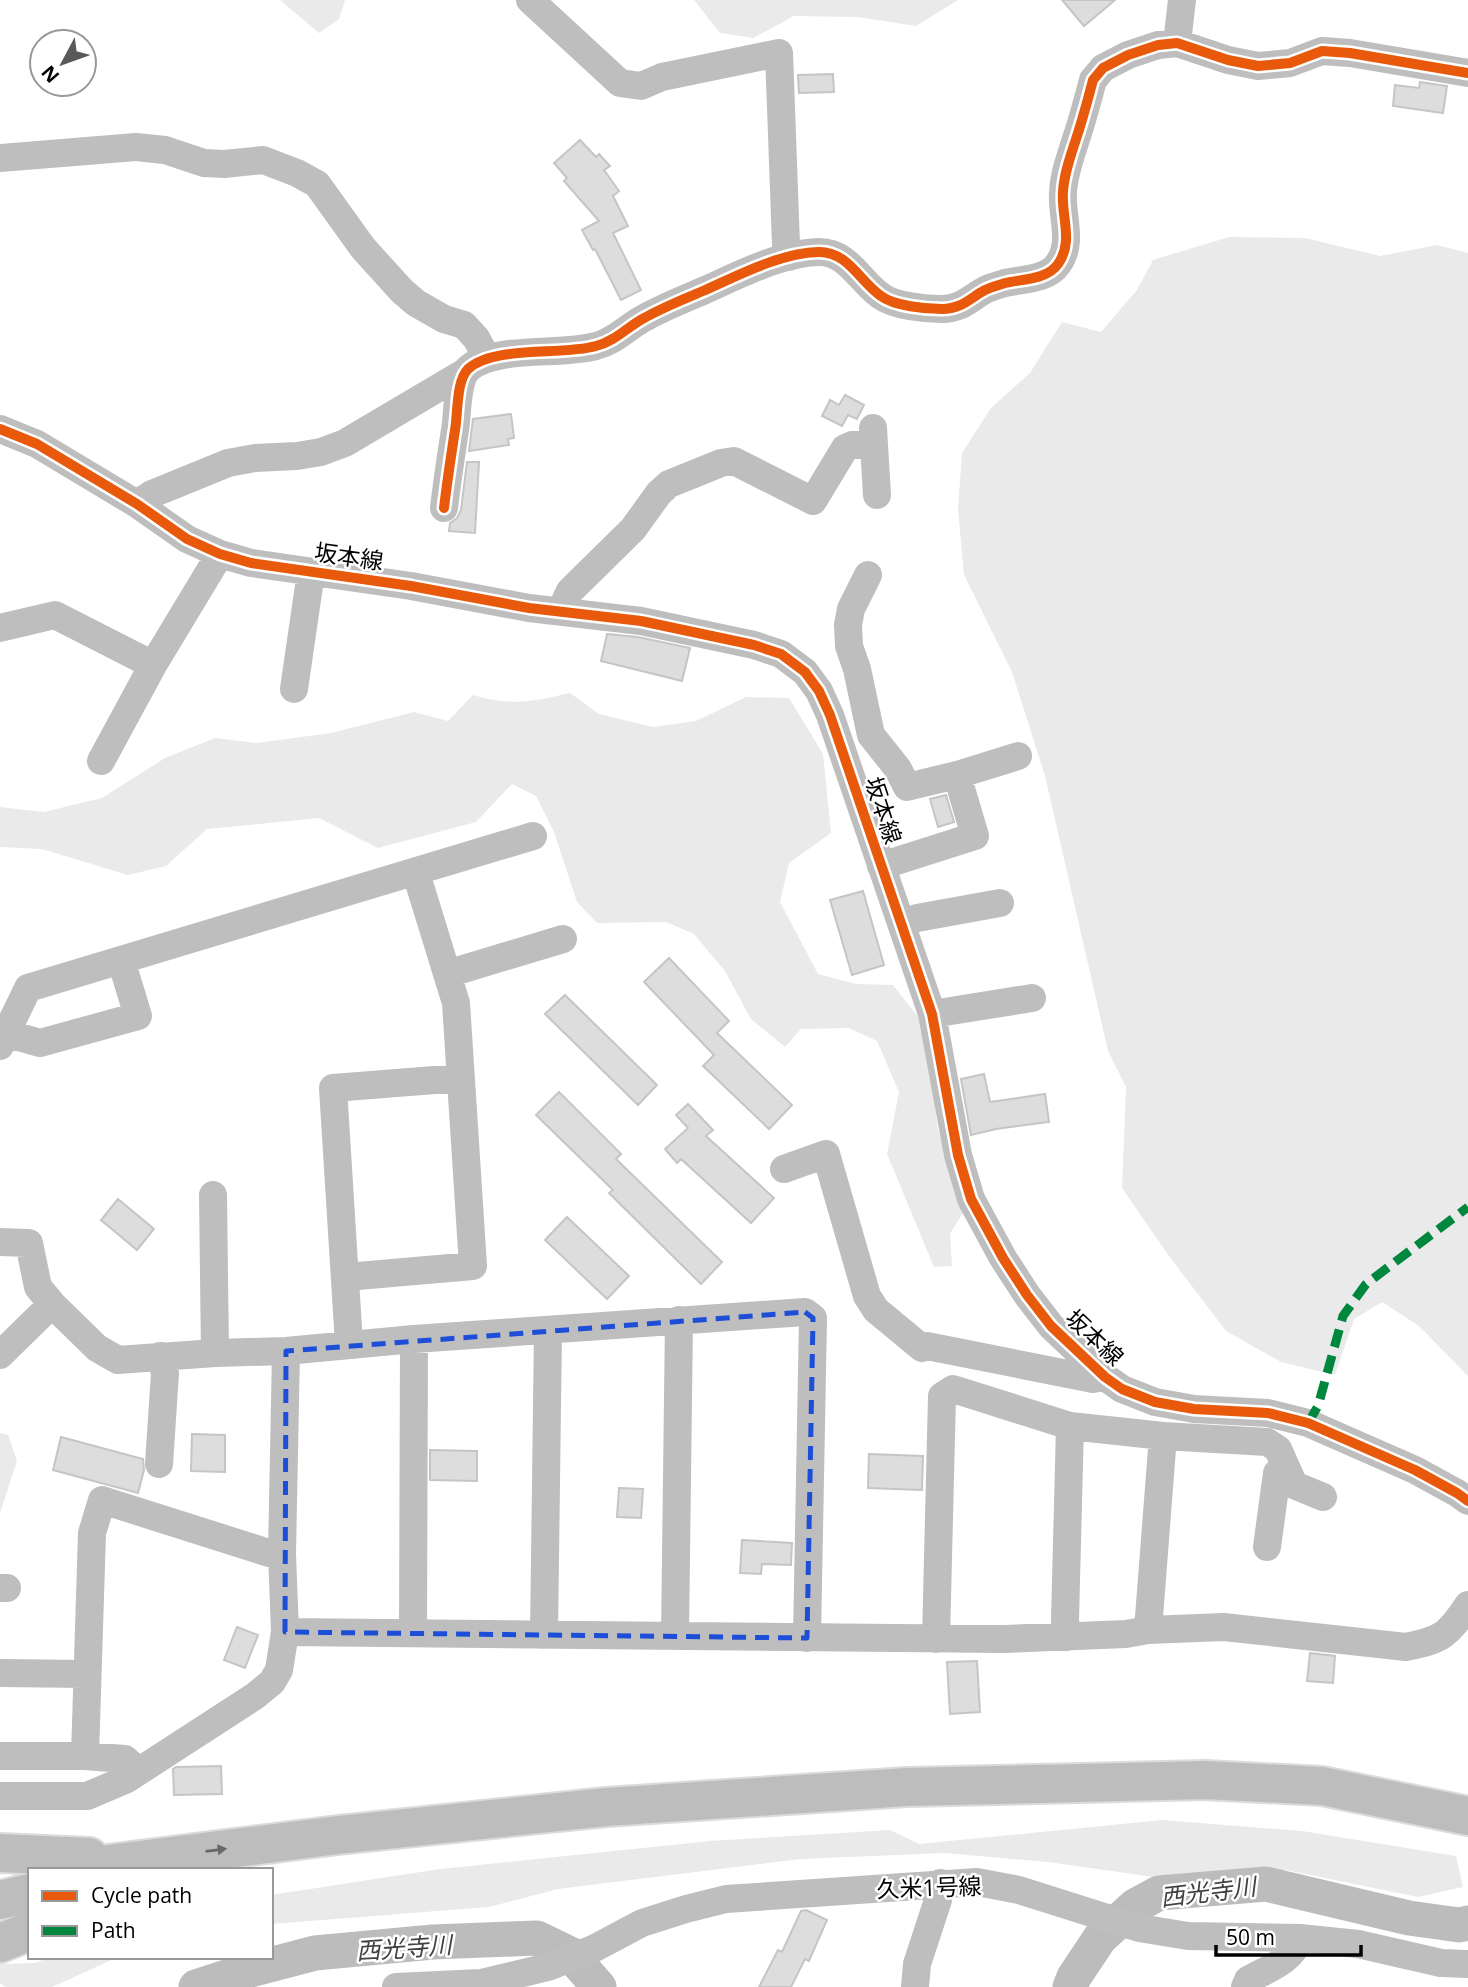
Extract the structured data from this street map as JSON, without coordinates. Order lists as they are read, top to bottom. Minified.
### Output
{"streets":{"street":["坂本線","久米1号線"]},"water":["西光寺川"],"legend":["Cycle path","Path"],"scale_bar":"50 m","north":"bottom left"}
